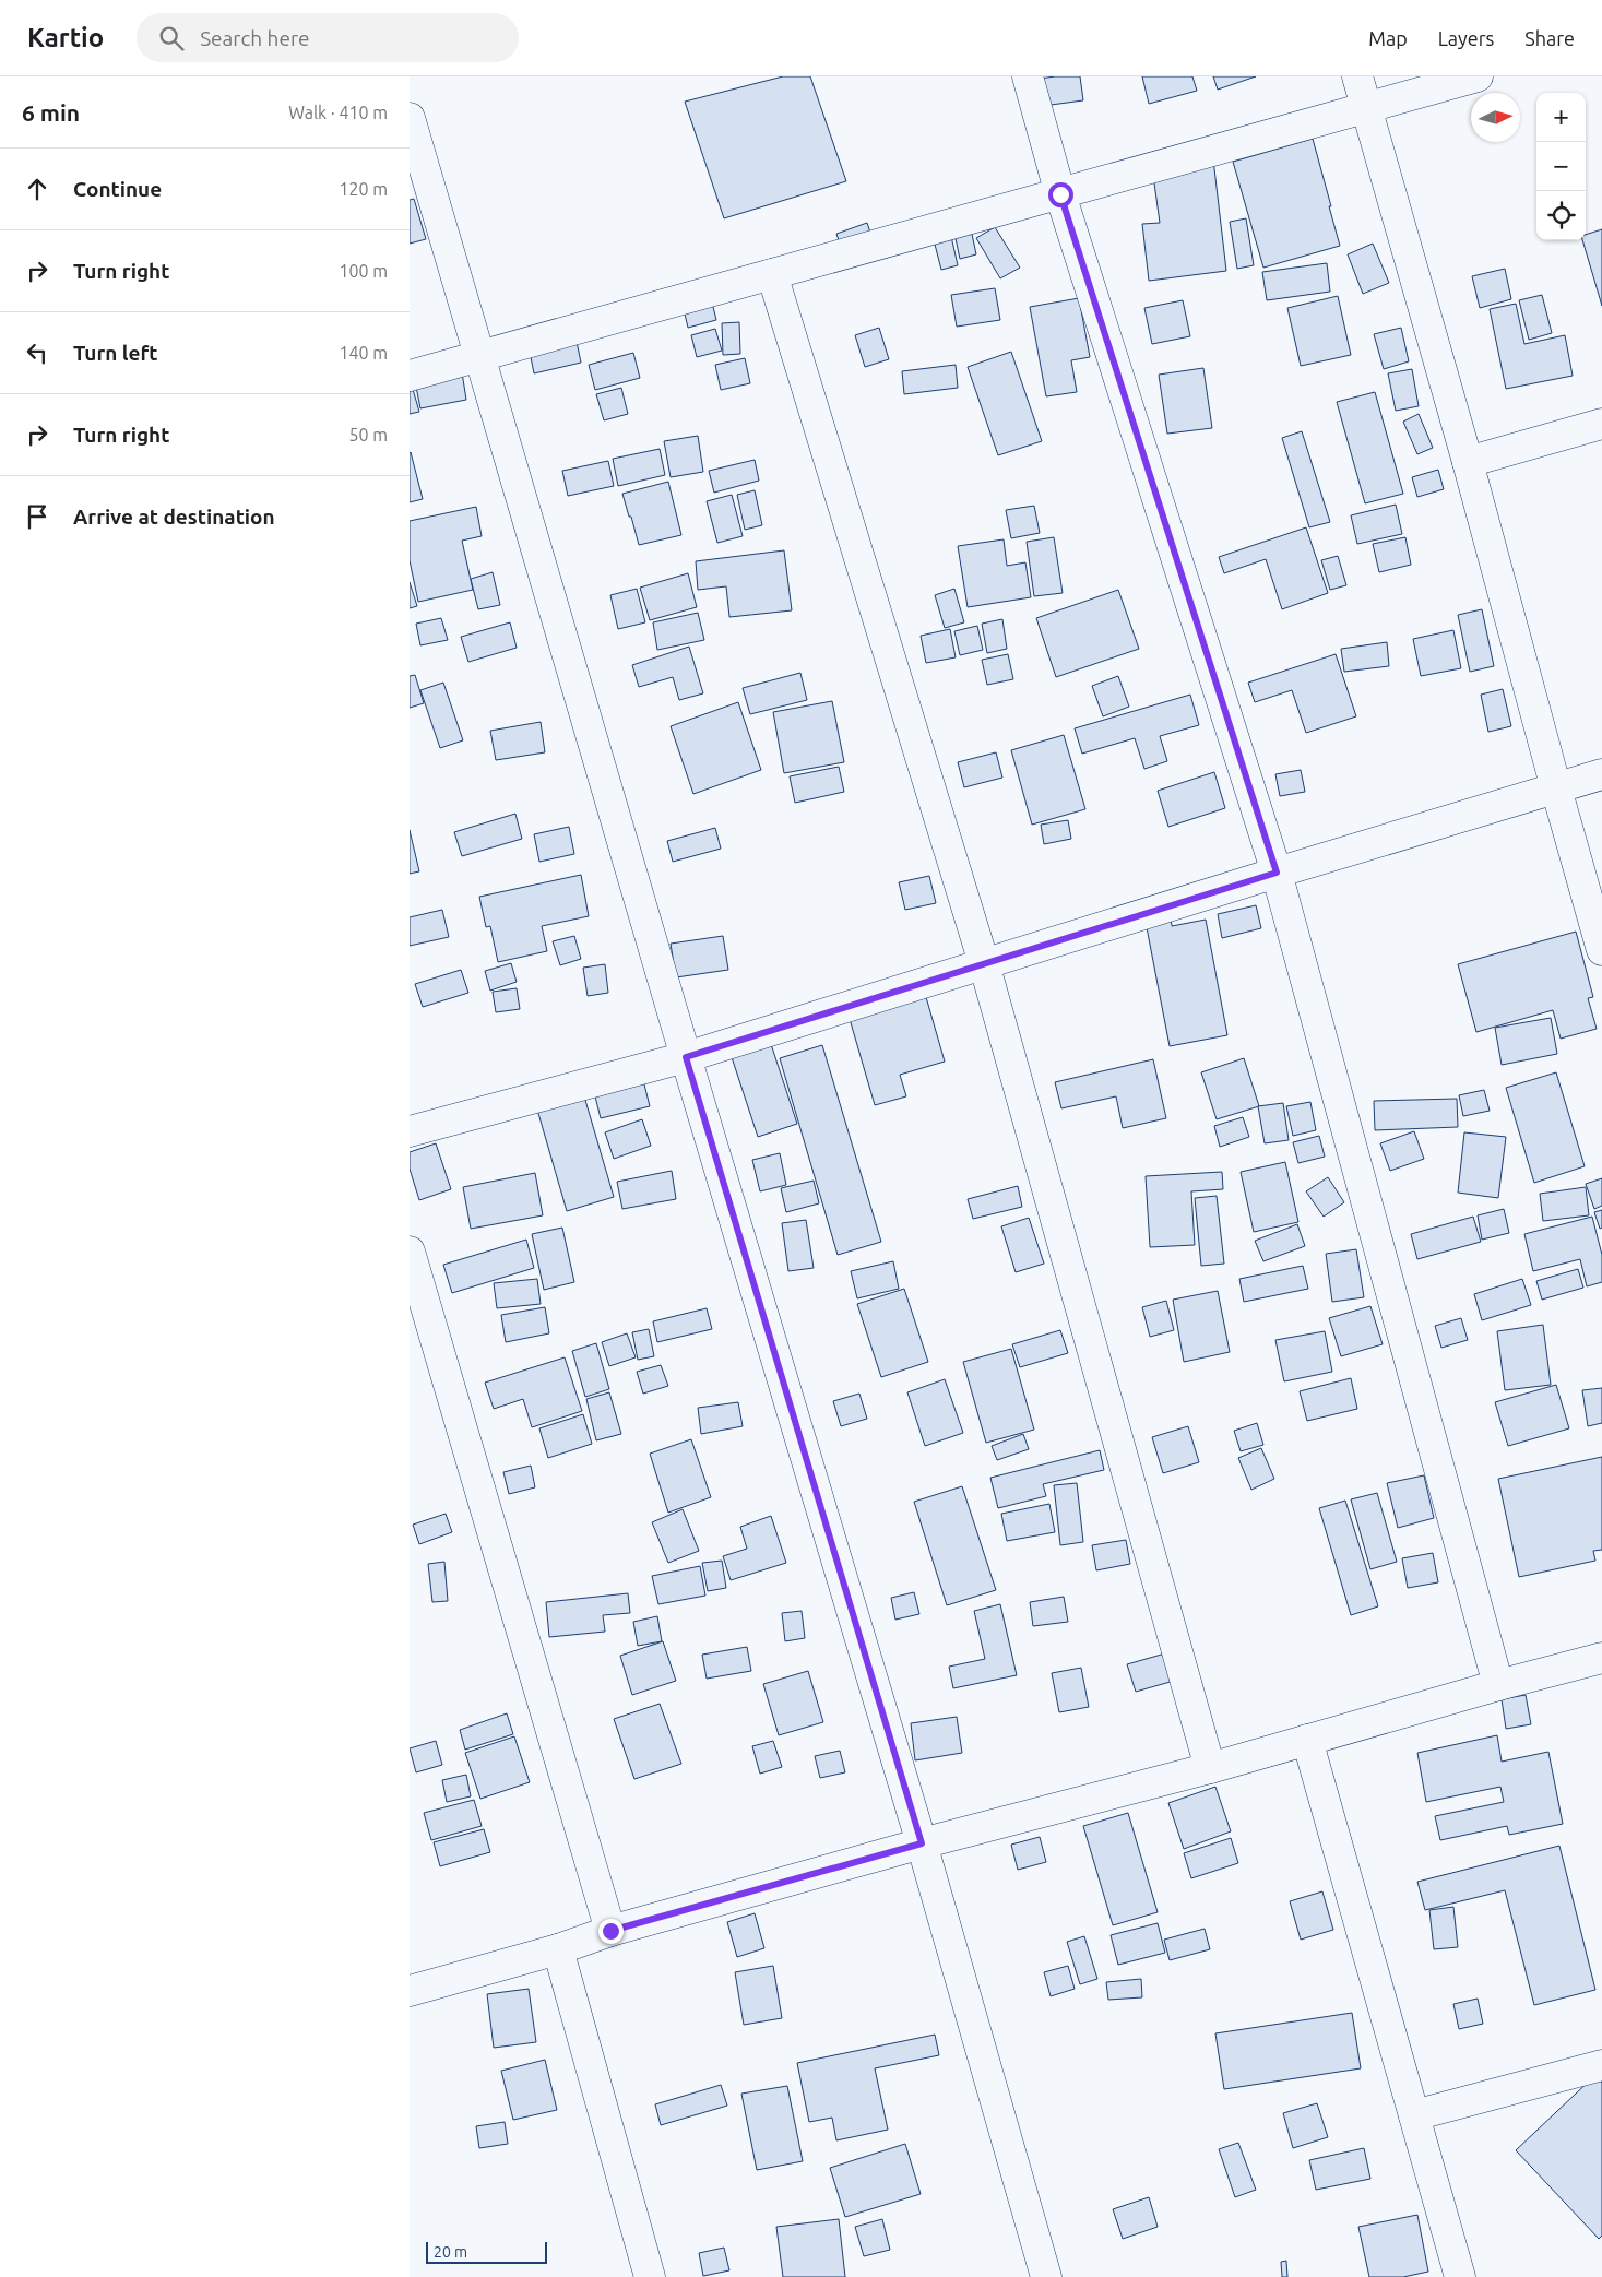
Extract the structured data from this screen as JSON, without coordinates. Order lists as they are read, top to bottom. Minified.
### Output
{"scale_bar":"20 m","north":"right","page":{"header":"Kartio","search":"Search here","nav":["Map","Layers","Share"],"heading":["6 min","Walk · 410 m"],"map_buttons":["+","−"],"list":[["Continue","120 m"],["Turn right","100 m"],["Turn left","140 m"],["Turn right","50 m"],"Arrive at destination"],"scale":"20 m"}}
